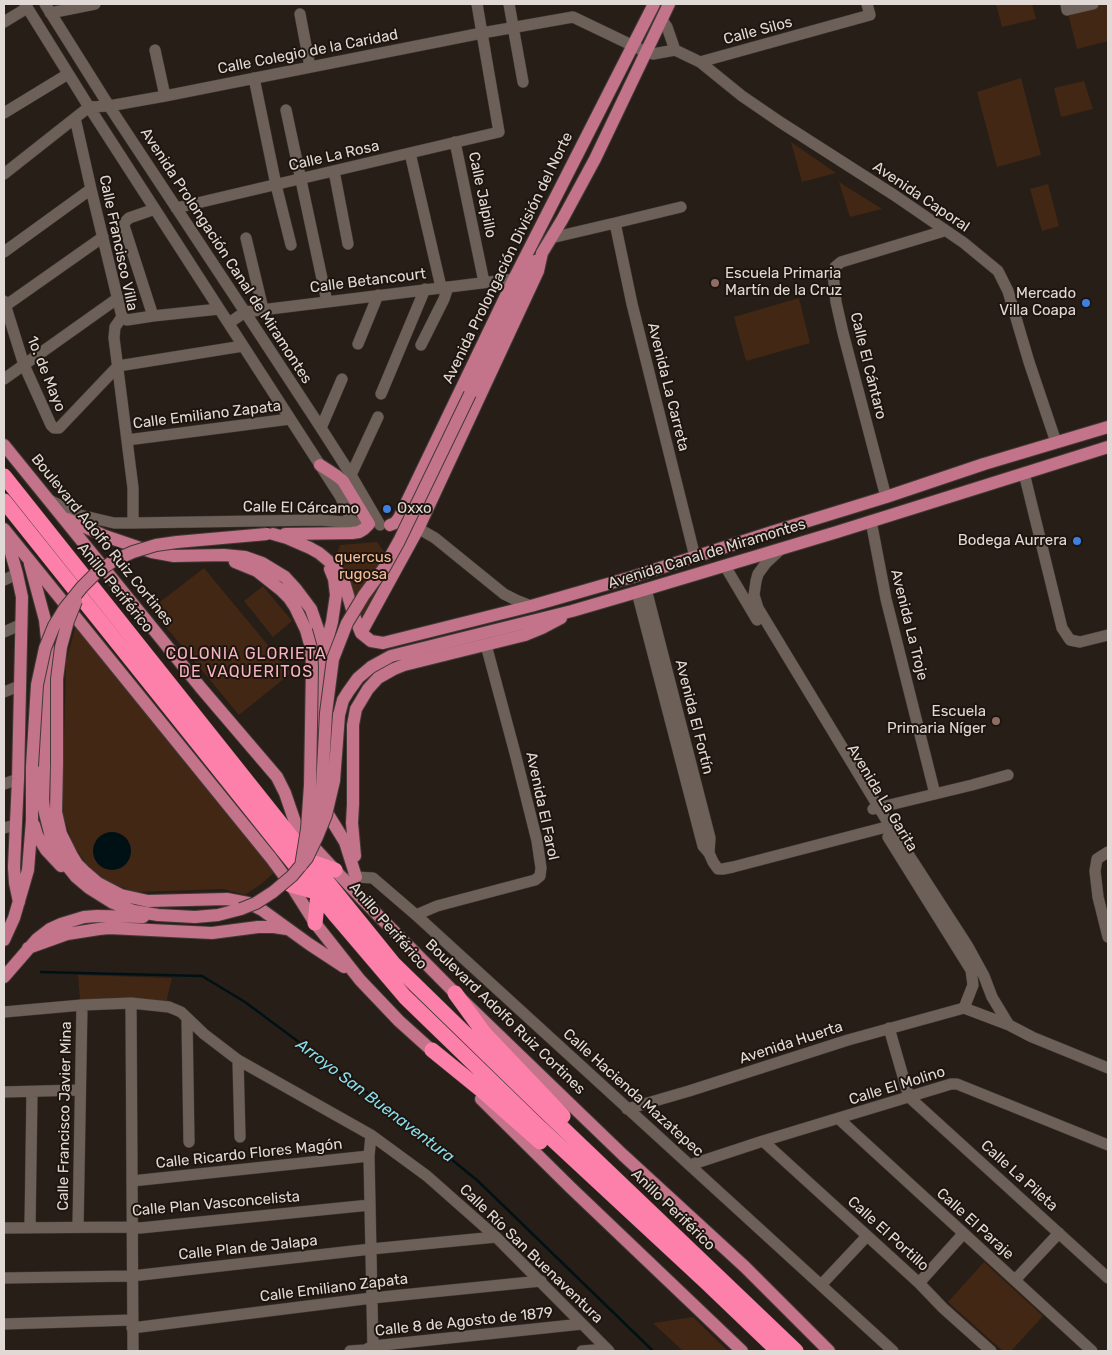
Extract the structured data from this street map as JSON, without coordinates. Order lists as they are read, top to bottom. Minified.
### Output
{"streets":{"highway":["Anillo Periférico"],"main road":["Avenida Prolongación División del Norte","Boulevard Adolfo Ruiz Cortines","Avenida Canal de Miramontes"],"street":["Calle Silos","Calle Colegio de la Caridad","Calle La Rosa","Calle Jalpillo","Avenida Caporal","Calle Francisco Villa","Avenida Prolongación Canal de Miramontes","Calle Betancourt","Calle El Cántaro","1o. de Mayo","Avenida La Carreta","Calle Emiliano Zapata","Calle El Cárcamo","Avenida La Troje","Avenida El Fortín","Avenida La Garita","Avenida El Farol","Avenida Huerta","Calle El Molino","Calle Hacienda Mazatepec","Calle Francisco Javier Mina","Calle Ricardo Flores Magón","Calle La Pileta","Calle Plan Vasconcelista","Calle El Paraje","Calle El Portillo","Calle Plan de Jalapa","Calle Río San Buenaventura","Calle 8 de Agosto de 1879"]},"crossings":[["Calle Silos","Avenida Caporal"],["Calle Colegio de la Caridad","Calle La Rosa"],["Calle Colegio de la Caridad","Avenida Prolongación Canal de Miramontes"],["Calle Colegio de la Caridad","Avenida Prolongación División del Norte"],["Calle La Rosa","Calle Jalpillo"],["Calle La Rosa","Avenida Prolongación Canal de Miramontes"],["Calle Jalpillo","Calle Betancourt"],["Avenida Caporal","Calle El Cántaro"],["Avenida Caporal","Avenida Canal de Miramontes"],["Calle Francisco Villa","1o. de Mayo"],["Calle Francisco Villa","Calle Emiliano Zapata"],["Calle Francisco Villa","Calle El Cárcamo"],["Avenida Prolongación Canal de Miramontes","Avenida Prolongación División del Norte"],["Avenida Prolongación Canal de Miramontes","Calle Betancourt"],["Avenida Prolongación Canal de Miramontes","Calle El Cárcamo"],["Avenida Prolongación División del Norte","Calle Betancourt"],["Avenida Prolongación División del Norte","Calle El Cárcamo"],["Avenida Prolongación División del Norte","Avenida Canal de Miramontes"],["Calle El Cántaro","Avenida Canal de Miramontes"],["Avenida La Carreta","Avenida Canal de Miramontes"],["Calle Emiliano Zapata","Calle Río San Buenaventura"],["Calle El Cárcamo","Boulevard Adolfo Ruiz Cortines"],["Calle El Cárcamo","Avenida Canal de Miramontes"],["Boulevard Adolfo Ruiz Cortines","Calle Hacienda Mazatepec"],["Avenida Canal de Miramontes","Anillo Periférico"],["Avenida Canal de Miramontes","Avenida La Troje"],["Avenida Canal de Miramontes","Avenida El Fortín"],["Avenida Canal de Miramontes","Avenida La Garita"],["Avenida El Fortín","Avenida La Garita"],["Avenida La Garita","Avenida Huerta"],["Avenida El Farol","Calle Hacienda Mazatepec"],["Avenida Huerta","Calle Hacienda Mazatepec"],["Calle El Molino","Calle Hacienda Mazatepec"],["Calle El Molino","Calle La Pileta"],["Calle El Molino","Calle El Paraje"],["Calle El Molino","Calle El Portillo"],["Calle Francisco Javier Mina","Calle Plan Vasconcelista"],["Calle Francisco Javier Mina","Calle Río San Buenaventura"],["Calle Plan de Jalapa","Calle Río San Buenaventura"],["Calle Río San Buenaventura","Calle 8 de Agosto de 1879"]],"districts":["COLONIA GLORIETA DE VAQUERITOS"],"water":["Arroyo San Buenaventura"],"parks":["quercus rugosa"],"places":["Escuela Primaria Martín de la Cruz","Mercado Villa Coapa","Oxxo","Bodega Aurrera","Escuela Primaria Níger"]}
